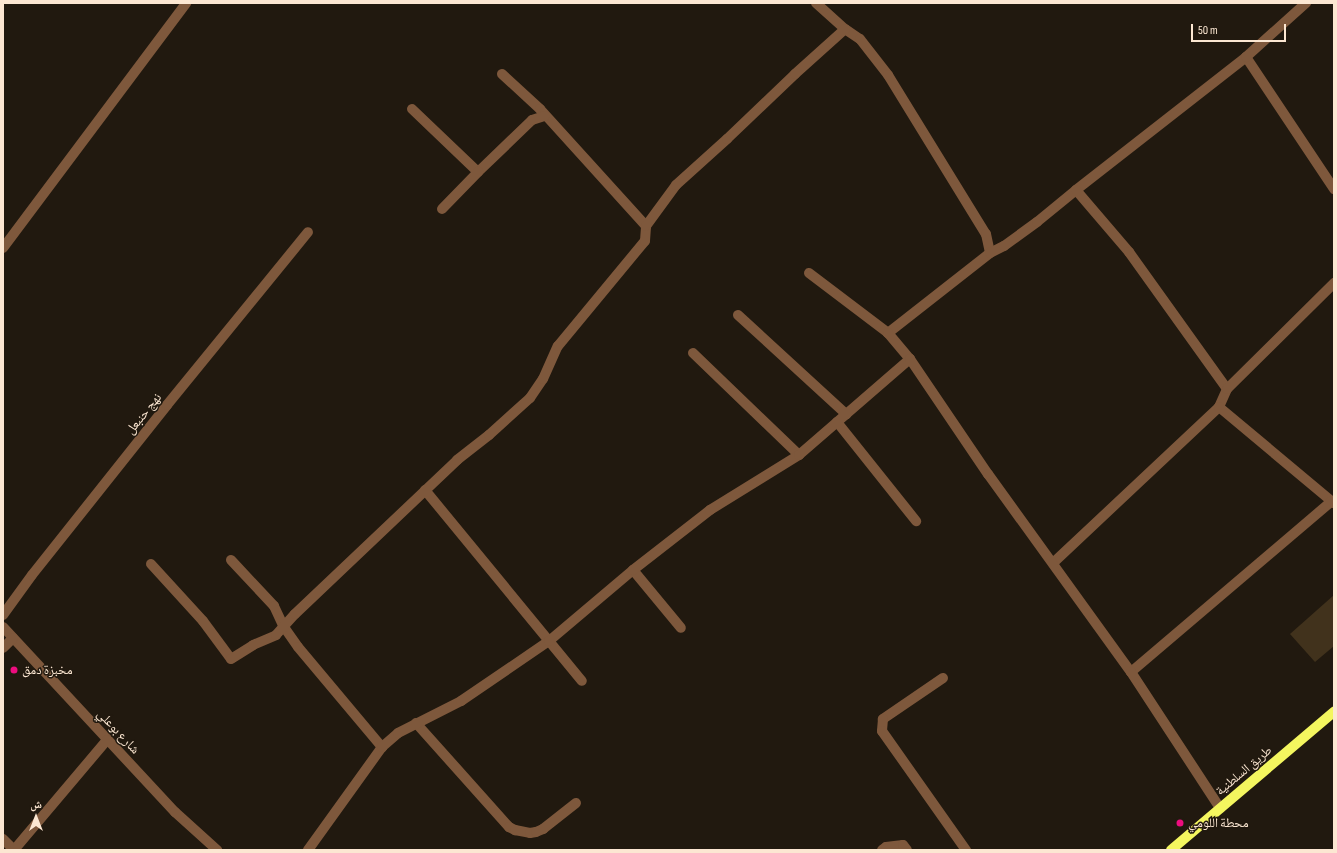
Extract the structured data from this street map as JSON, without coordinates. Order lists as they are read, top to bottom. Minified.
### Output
{"streets":{"main road":["طريق السلطنية"],"street":["نهج حنبعل","شارع بوعلي"]},"places":["مخبزة دمق","محطة اللومي"],"scale_bar":"50 m","north":"top"}
